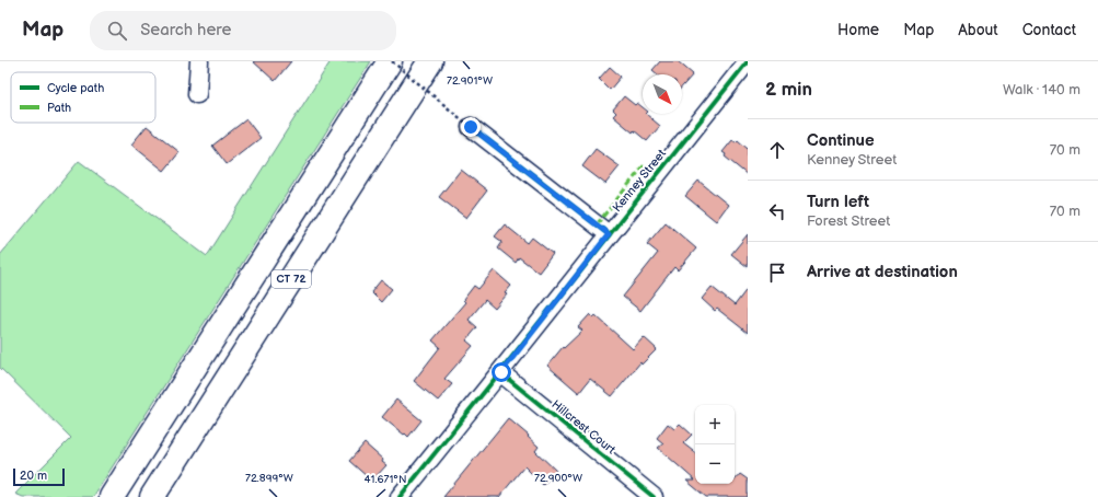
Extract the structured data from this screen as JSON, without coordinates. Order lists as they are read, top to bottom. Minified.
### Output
{"streets":{"highway":["CT 72"],"street":["Kenney Street","Hillcrest Court"]},"crossings":[["Kenney Street","Hillcrest Court"]],"legend":["Cycle path","Path"],"scale_bar":"20 m","north":"bottom right","page":{"header":"Map","search":"Search here","nav":["Home","Map","About","Contact"],"heading":["2 min","Walk · 140 m"],"list":[["Continue","Kenney Street","70 m"],["Turn left","Forest Street","70 m"],"Arrive at destination"],"map_buttons":["+","−"],"scale":"20 m"},"coordinates":["72.901°W","72.899°W","72.900°W","41.671°N"]}
